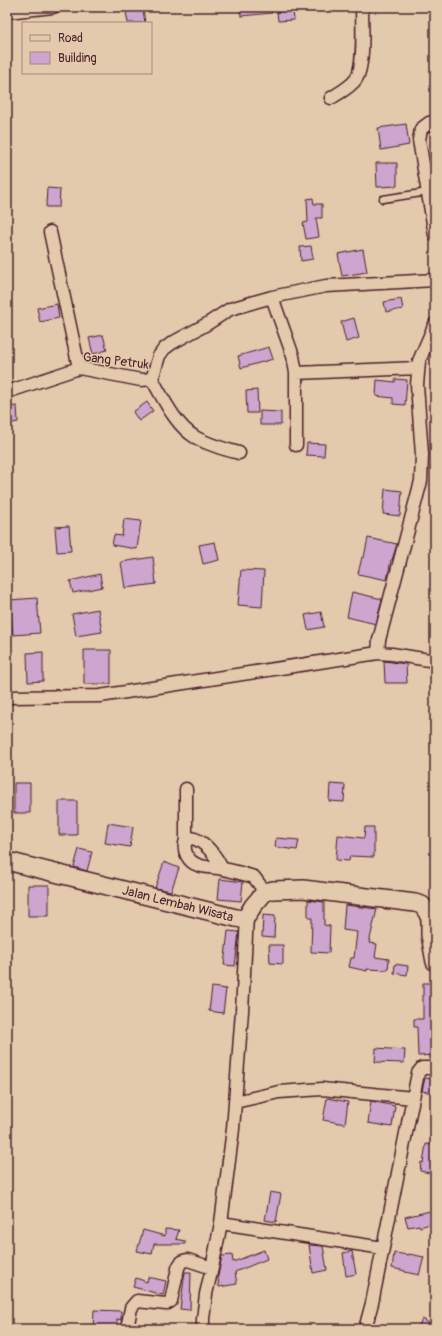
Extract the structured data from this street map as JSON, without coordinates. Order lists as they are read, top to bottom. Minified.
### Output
{"streets":{"street":["Gang Petruk","Jalan Lembah Wisata"]},"legend":["Road","Building"]}
